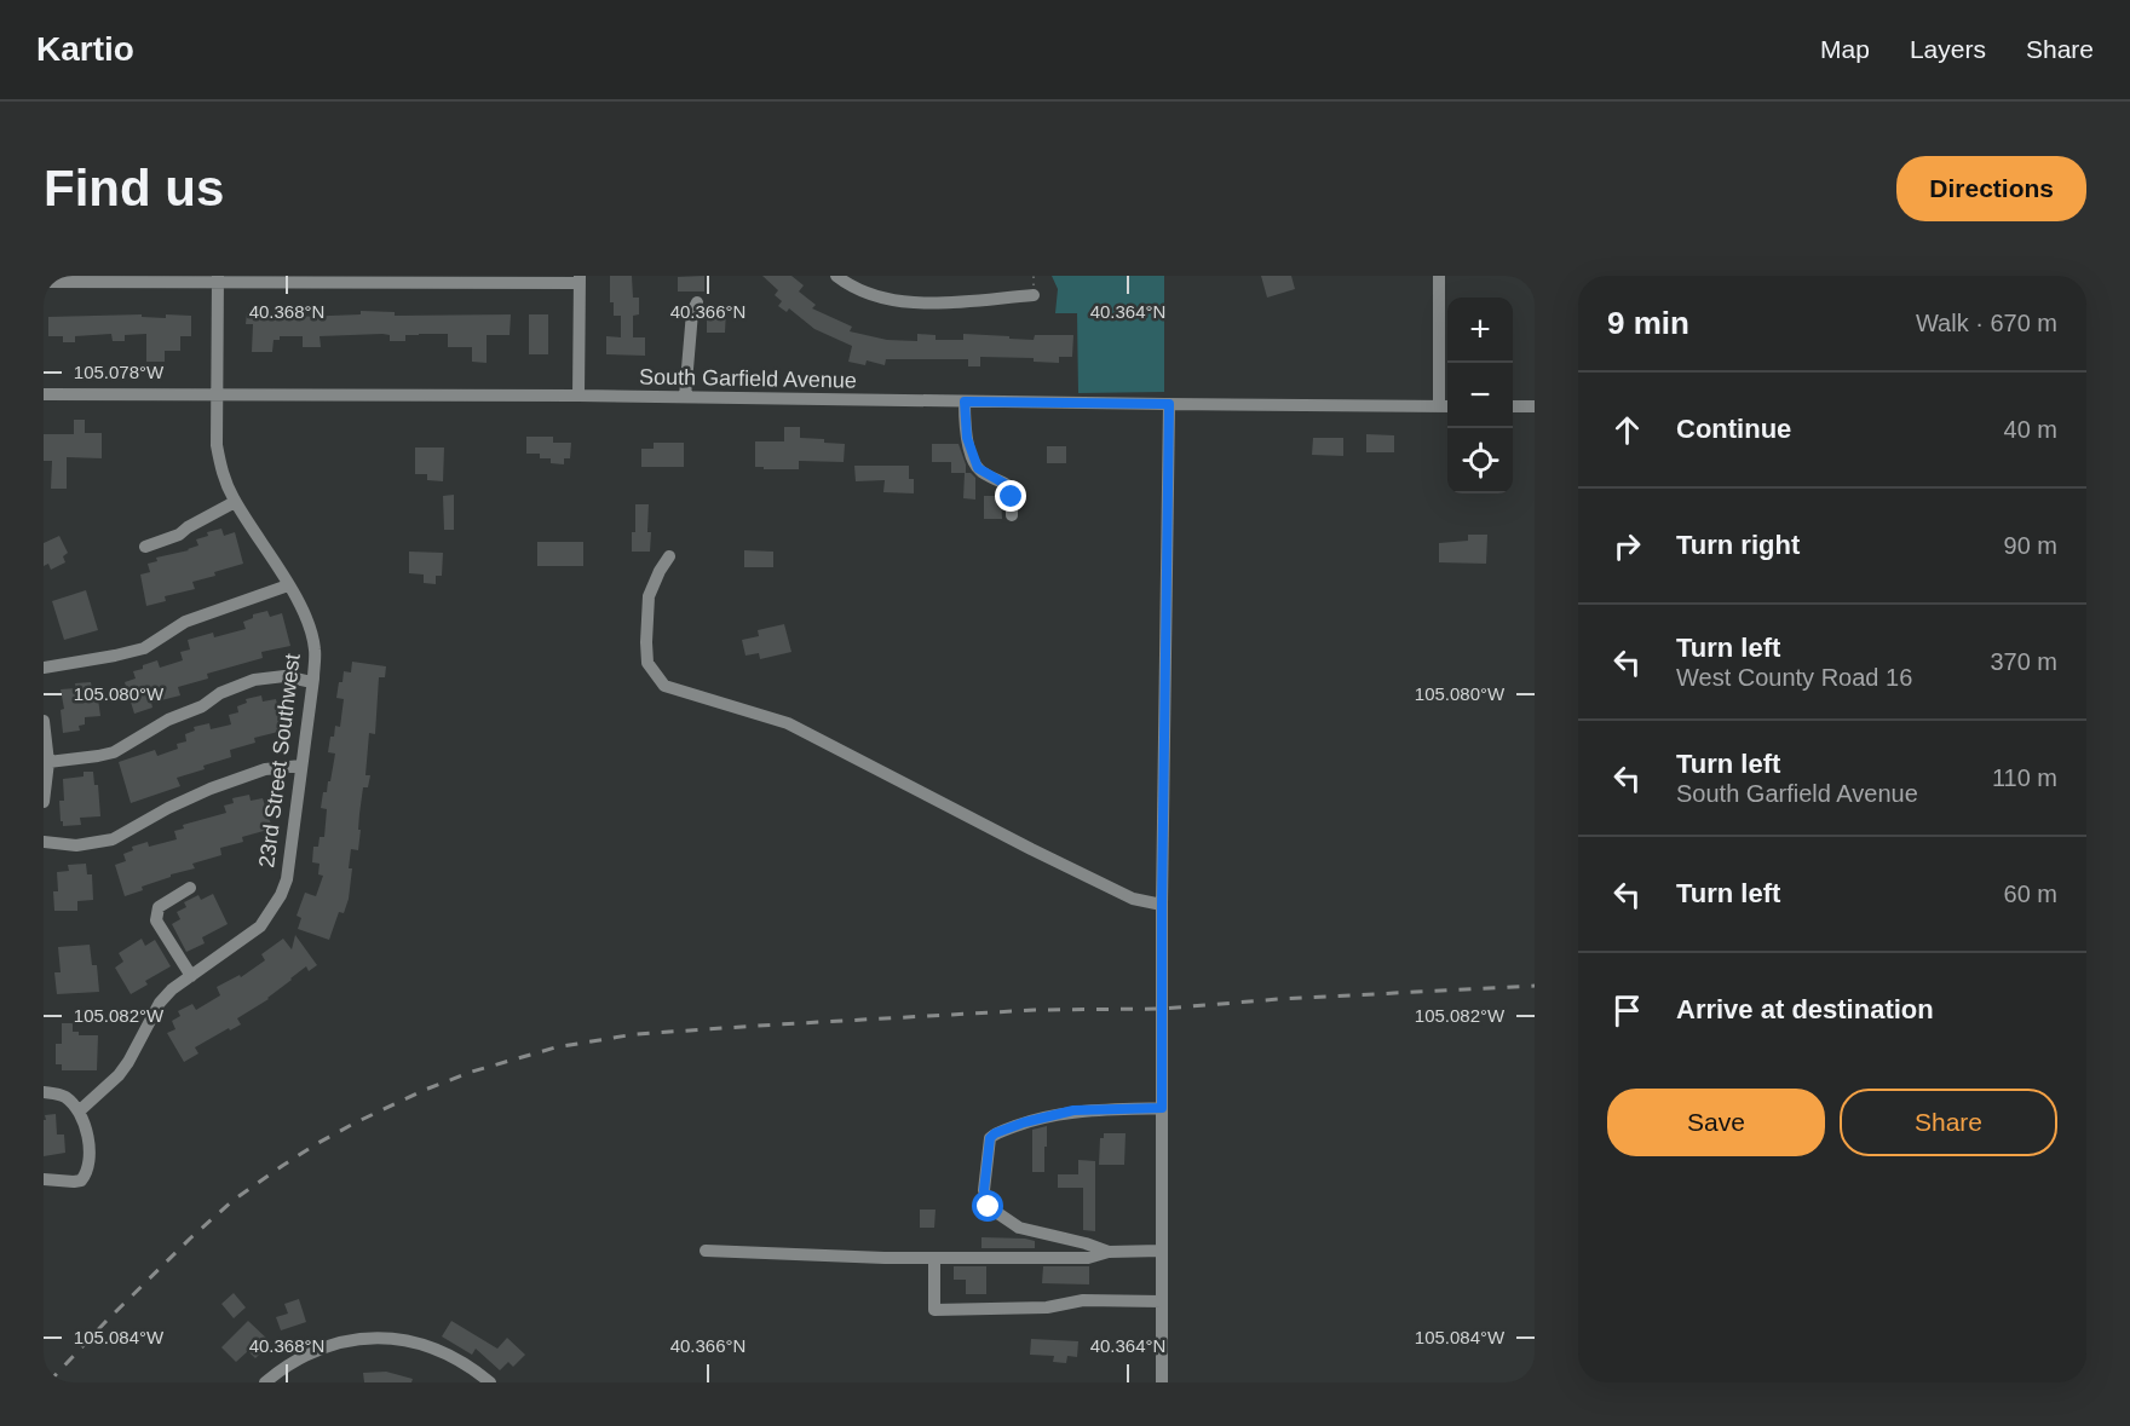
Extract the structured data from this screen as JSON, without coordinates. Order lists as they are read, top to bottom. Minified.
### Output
{"streets":{"street":["South Garfield Avenue","23rd Street Southwest"]},"crossings":[["South Garfield Avenue","23rd Street Southwest"]],"page":{"header":"Kartio","nav":["Map","Layers","Share"],"buttons":["Directions",["Save","Share"]],"title":"Find us","heading":["9 min","Walk · 670 m"],"map_buttons":["+","−"],"list":[["Continue","40 m"],["Turn right","90 m"],["Turn left","West County Road 16","370 m"],["Turn left","South Garfield Avenue","110 m"],["Turn left","60 m"],"Arrive at destination"]},"coordinates":["40.368°N","40.366°N","40.364°N","105.078°W","105.080°W","105.082°W","105.084°W"]}
